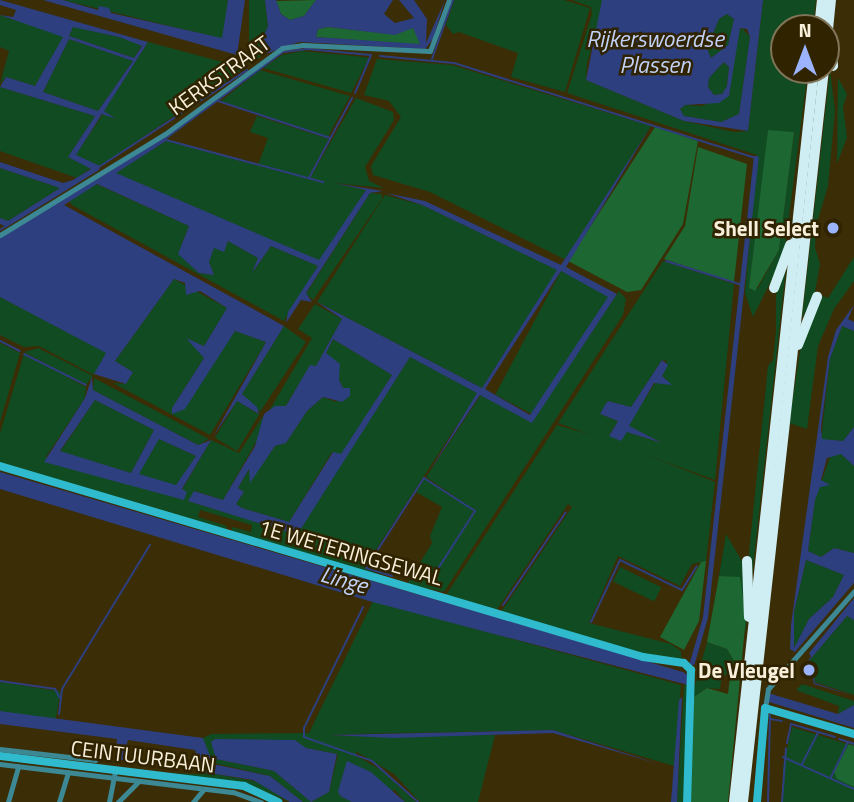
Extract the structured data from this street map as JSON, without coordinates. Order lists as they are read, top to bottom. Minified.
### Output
{"streets":{"street":["KERKSTRAAT","1E WETERINGSEWAL","CEINTUURBAAN"]},"water":["Rijkerswoerdse Plassen","Linge"],"places":["Shell Select","De Vleugel"],"north":"top"}
